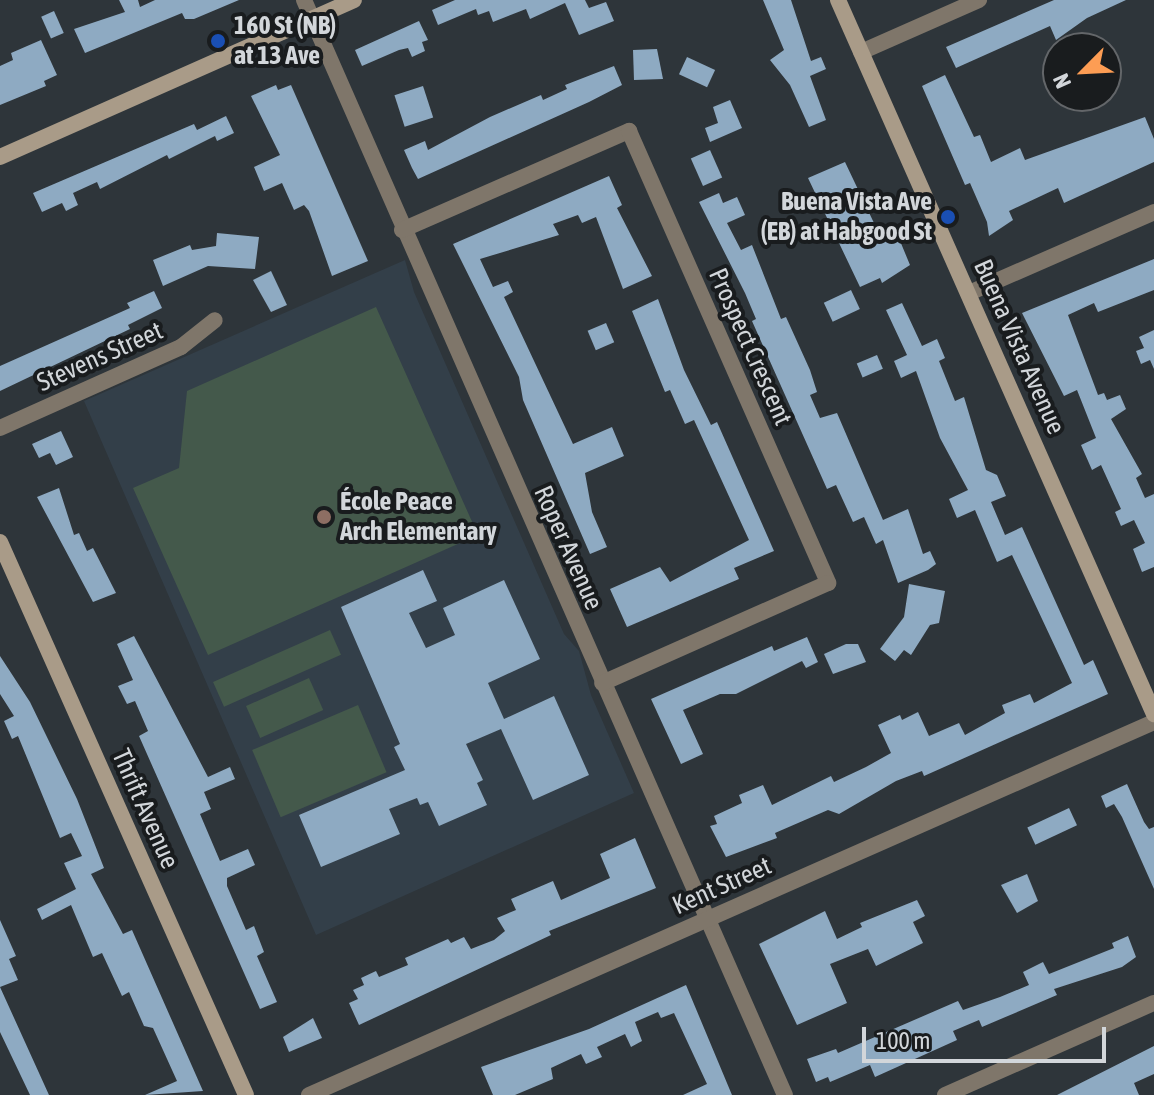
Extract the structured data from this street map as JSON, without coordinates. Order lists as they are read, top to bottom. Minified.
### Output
{"streets":{"street":["Prospect Crescent","Buena Vista Avenue","Stevens Street","Roper Avenue","Thrift Avenue","Kent Street"]},"crossings":[["Prospect Crescent","Roper Avenue"],["Roper Avenue","Kent Street"]],"places":["160 St (NB) at 13 Ave","Buena Vista Ave (EB) at Habgood St","École Peace Arch Elementary"],"scale_bar":"100 m","north":"bottom left"}
